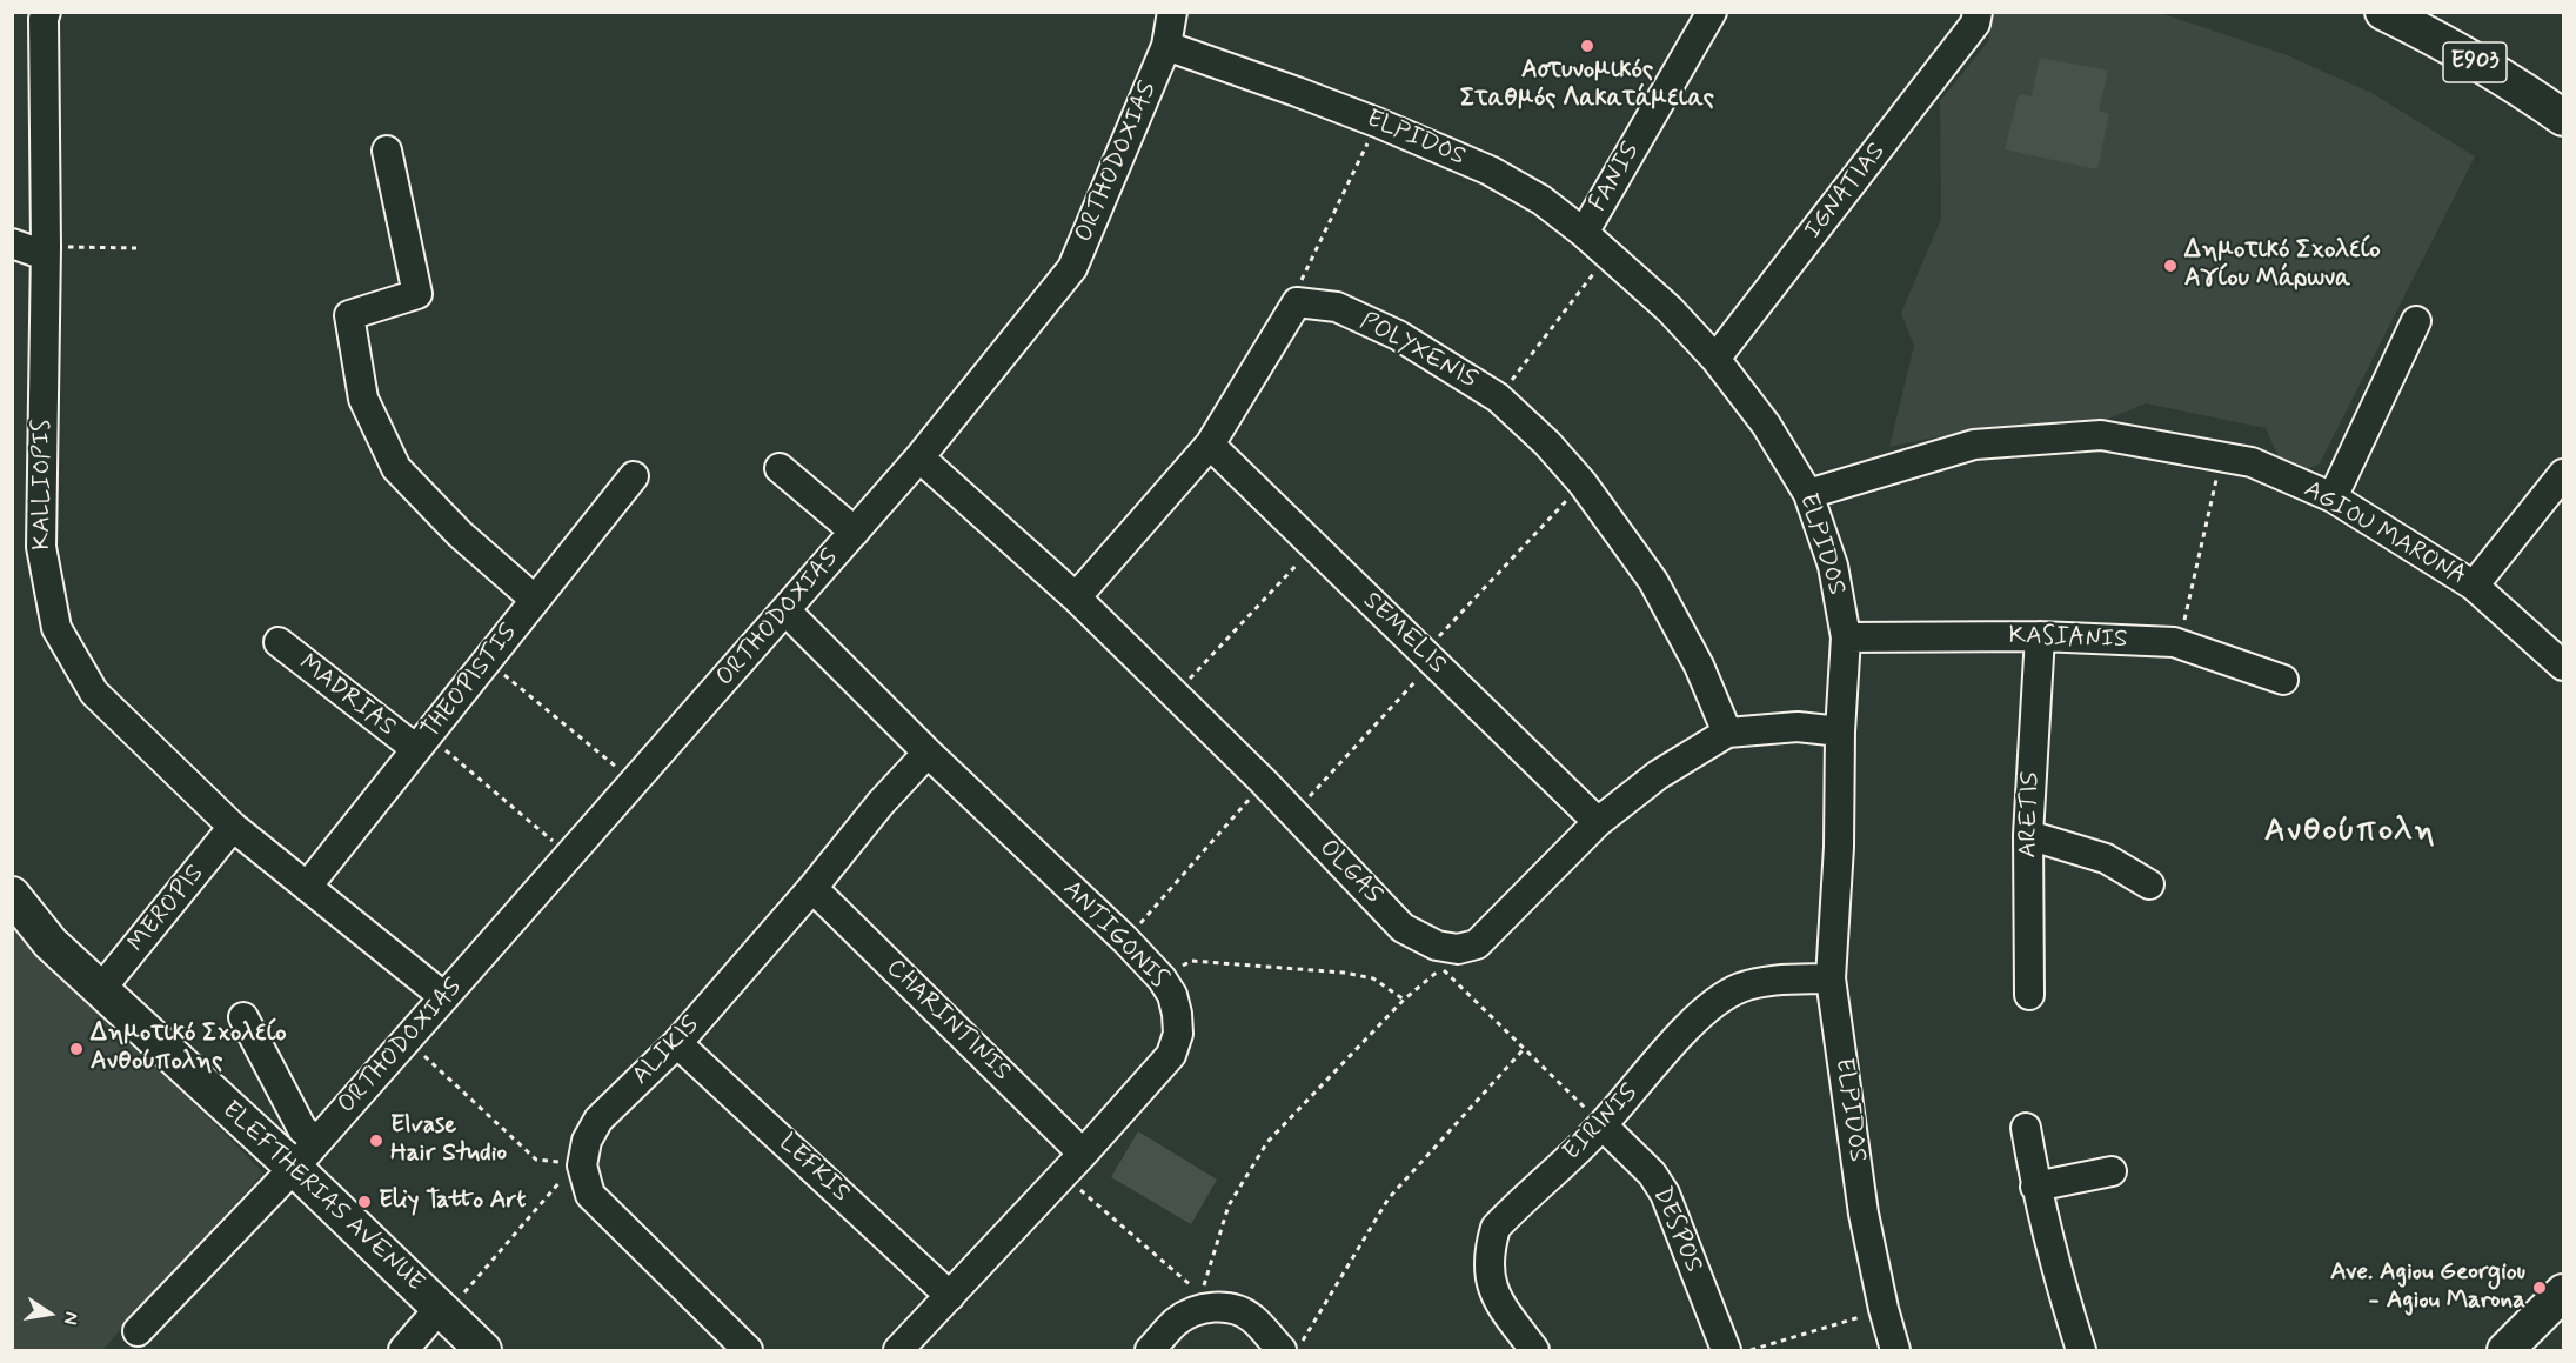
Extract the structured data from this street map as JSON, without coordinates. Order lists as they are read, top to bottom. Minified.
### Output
{"streets":{"main road":["E903","ELEFTHERIAS AVENUE"],"street":["ELPIDOS","ORTHODOXIAS","FANIS","IGNATIAS","POLYXENIS","KALLIOPIS","AGIOU MARONA","SEMELIS","KASIANIS","THEOPISTIS","MADRIAS","ARETIS","OLGAS","MEROPIS","ANTIGONIS","CHARINTINIS","ALIKIS","EIRINIS","LEFKIS","DESPOS"]},"crossings":[["ELPIDOS","ORTHODOXIAS"],["ELPIDOS","FANIS"],["ELPIDOS","IGNATIAS"],["ELPIDOS","AGIOU MARONA"],["ELPIDOS","KASIANIS"],["ELPIDOS","OLGAS"],["ELPIDOS","EIRINIS"],["ORTHODOXIAS","KALLIOPIS"],["ORTHODOXIAS","OLGAS"],["ORTHODOXIAS","ANTIGONIS"],["ORTHODOXIAS","ELEFTHERIAS AVENUE"],["POLYXENIS","OLGAS"],["KALLIOPIS","THEOPISTIS"],["KALLIOPIS","MEROPIS"],["SEMELIS","OLGAS"],["KASIANIS","ARETIS"],["THEOPISTIS","MADRIAS"],["MEROPIS","ELEFTHERIAS AVENUE"],["ANTIGONIS","CHARINTINIS"],["ANTIGONIS","ALIKIS"],["ANTIGONIS","LEFKIS"],["CHARINTINIS","ALIKIS"],["ALIKIS","LEFKIS"],["EIRINIS","DESPOS"]],"districts":["Ανθούπολη"],"places":["Αστυνομικός Σταθμός Λακατάμειας","Δημοτικό Σχολείο Αγίου Μάρωνα","Δημοτικό Σχολείο Ανθούπολης","Elvase Hair Studio","Eliy Tatto Art","Ave. Agiou Georgiou - Agiou Marona"],"north":"right"}
